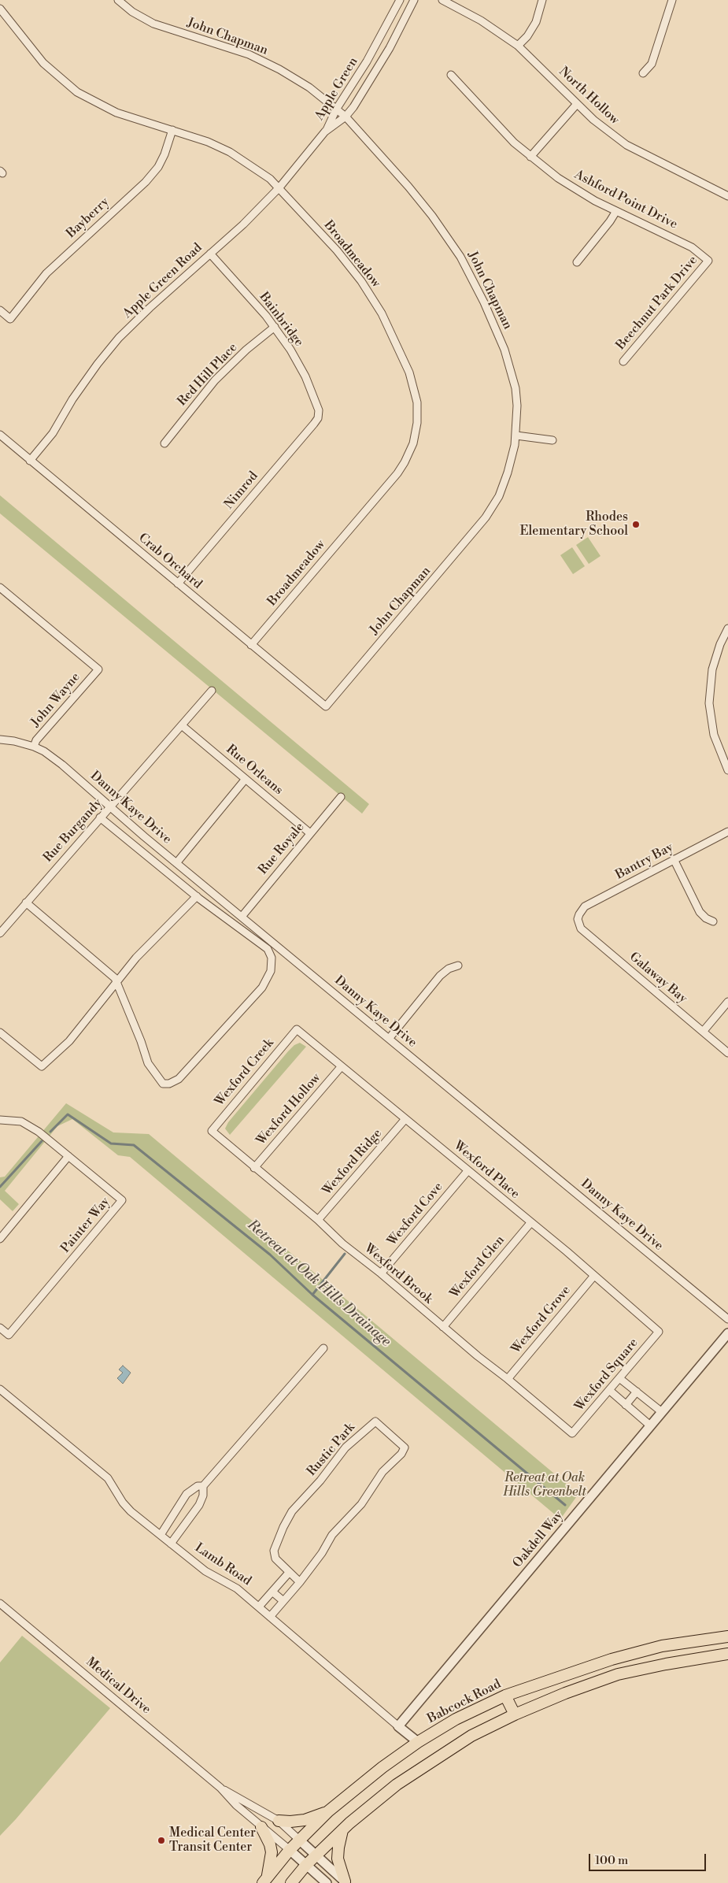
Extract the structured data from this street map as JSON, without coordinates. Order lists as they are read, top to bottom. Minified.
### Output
{"streets":{"main road":["Babcock Road"],"street":["John Chapman","Apple Green","North Hollow","Ashford Point Drive","Bayberry","Broadmeadow","Apple Green Road","Beechnut Park Drive","Bainbridge","Red Hill Place","Nimrod","Crab Orchard","John Wayne","Rue Orleans","Danny Kaye Drive","Rue Burgandy","Rue Royale","Bantry Bay","Galaway Bay","Wexford Creek","Wexford Hollow","Wexford Ridge","Wexford Place","Wexford Cove","Painter Way","Wexford Glen","Wexford Brook","Wexford Grove","Wexford Square","Rustic Park","Oakdell Way","Lamb Road","Medical Drive"]},"crossings":[["John Chapman","Apple Green"],["John Chapman","Crab Orchard"],["Apple Green","Apple Green Road"],["Ashford Point Drive","Beechnut Park Drive"],["Bayberry","Broadmeadow"],["Broadmeadow","Apple Green Road"],["Broadmeadow","Crab Orchard"],["Apple Green Road","Bainbridge"],["Apple Green Road","Crab Orchard"],["Bainbridge","Red Hill Place"],["Bainbridge","Nimrod"],["Nimrod","Crab Orchard"],["John Wayne","Danny Kaye Drive"],["Rue Orleans","Rue Burgandy"],["Rue Orleans","Rue Royale"],["Danny Kaye Drive","Rue Burgandy"],["Danny Kaye Drive","Rue Royale"],["Bantry Bay","Galaway Bay"],["Wexford Creek","Wexford Place"],["Wexford Creek","Wexford Brook"],["Wexford Hollow","Wexford Place"],["Wexford Hollow","Wexford Brook"],["Wexford Ridge","Wexford Place"],["Wexford Ridge","Wexford Brook"],["Wexford Place","Wexford Cove"],["Wexford Place","Wexford Glen"],["Wexford Place","Wexford Grove"],["Wexford Place","Wexford Square"],["Wexford Cove","Wexford Brook"],["Wexford Glen","Wexford Brook"],["Wexford Brook","Wexford Grove"],["Wexford Brook","Wexford Square"],["Rustic Park","Lamb Road"],["Oakdell Way","Lamb Road"],["Lamb Road","Babcock Road"],["Medical Drive","Babcock Road"]],"water":["Retreat at Oak Hills Drainage"],"parks":["Retreat at Oak Hills Greenbelt"],"places":["Rhodes Elementary School","Medical Center Transit Center"],"scale_bar":"100 m"}
